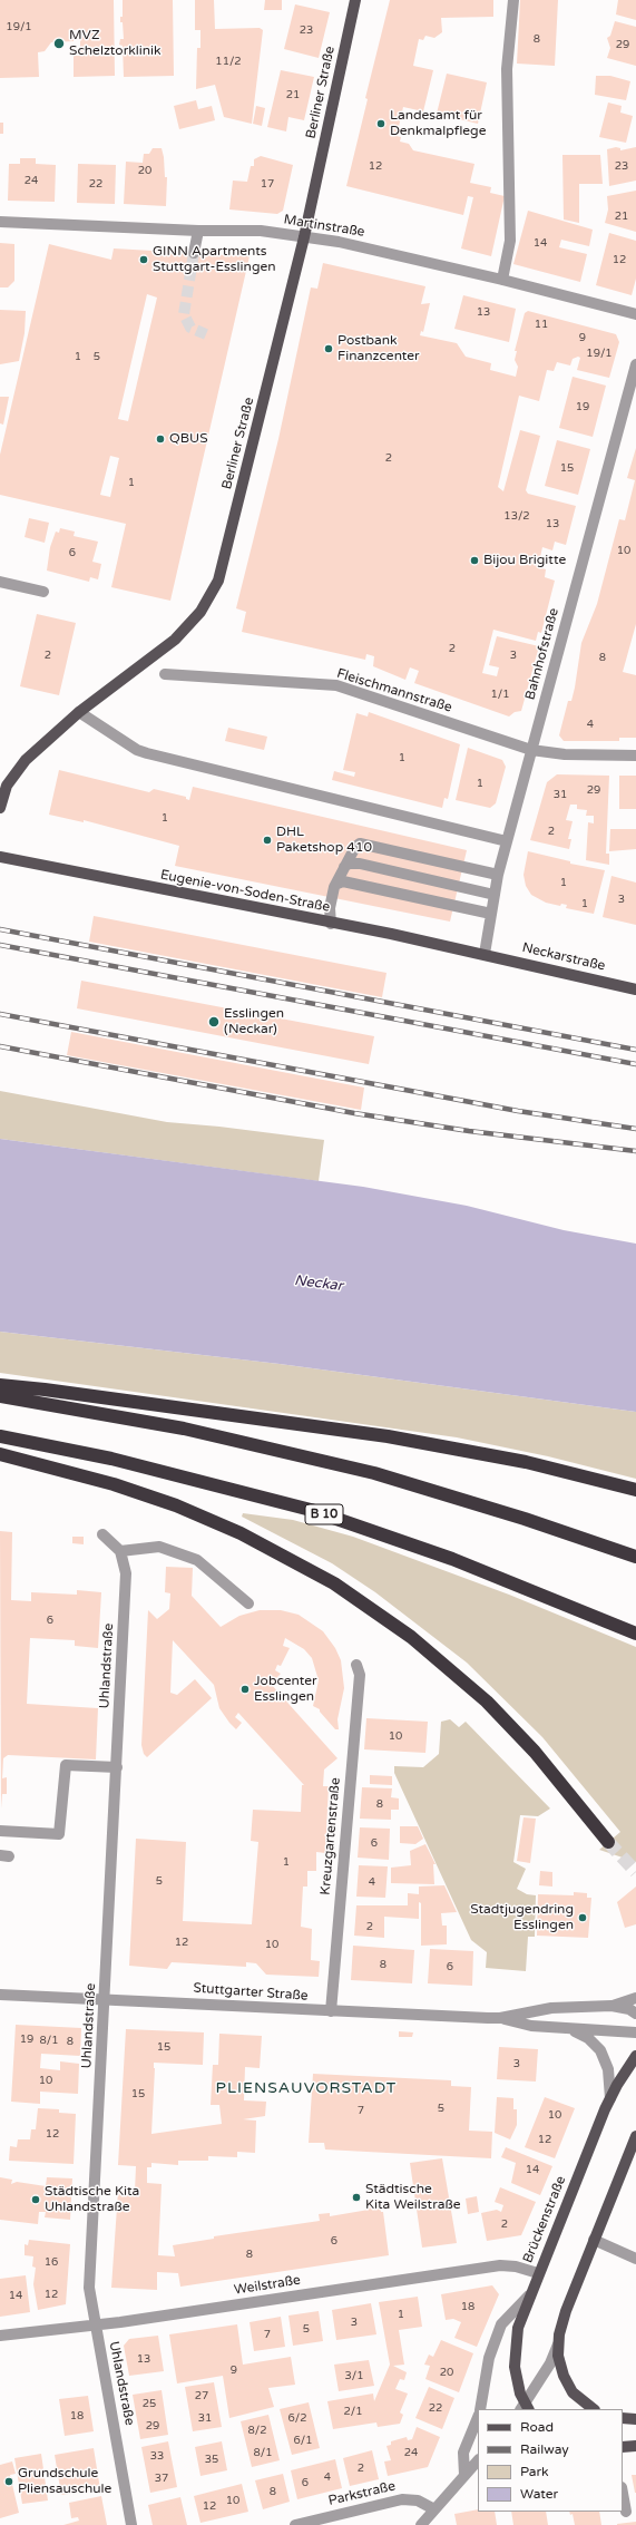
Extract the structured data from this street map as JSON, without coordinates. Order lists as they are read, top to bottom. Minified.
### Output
{"streets":{"highway":["B 10"],"main road":["Berliner Straße","Eugenie-von-Soden-Straße","Neckarstraße","Brückenstraße"],"street":["Martinstraße","Bahnhofstraße","Fleischmannstraße","Uhlandstraße","Kreuzgartenstraße","Stuttgarter Straße","Weilstraße","Parkstraße"]},"crossings":[["Berliner Straße","Martinstraße"],["Bahnhofstraße","Fleischmannstraße"],["Bahnhofstraße","Eugenie-von-Soden-Straße"],["Bahnhofstraße","Neckarstraße"],["Eugenie-von-Soden-Straße","Neckarstraße"],["Uhlandstraße","Stuttgarter Straße"],["Uhlandstraße","Weilstraße"],["Kreuzgartenstraße","Stuttgarter Straße"],["Brückenstraße","Weilstraße"]],"districts":["PLIENSAUVORSTADT"],"water":["Neckar"],"places":["MVZ Schelztorklinik","Landesamt für Denkmalpflege","GINN Apartments Stuttgart-Esslingen","Postbank Finanzcenter","QBUS","Bijou Brigitte","DHL Paketshop 410","Esslingen (Neckar)","Jobcenter Esslingen","Stadtjugendring Esslingen","Städtische Kita Weilstraße","Städtische Kita Uhlandstraße","Grundschule Pliensauschule"],"house_numbers":["19/1","23","8","29","11/2","21","12","23","20","24","22","17","21","14","12","13","11","9","19/1","1","5","19","2","15","1","13/2","13","10","6","2","2","3","8","1/1","4","1","1","29","31","1","2","1","3","1","6","10","8","6","1","5","4","2","12","10","8","6","19","8/1","8","15","3","10","15","5","7","10","12","12","14","2","6","8","16","12","14","18","1","3","5","7","13","9","20","3/1","27","25","22","2/1","18","31","6/2","29","8/2","6/1","8/1","24","33","35","2","4","37","6","8","10","12"],"legend":["Road","Railway","Park","Water"]}
